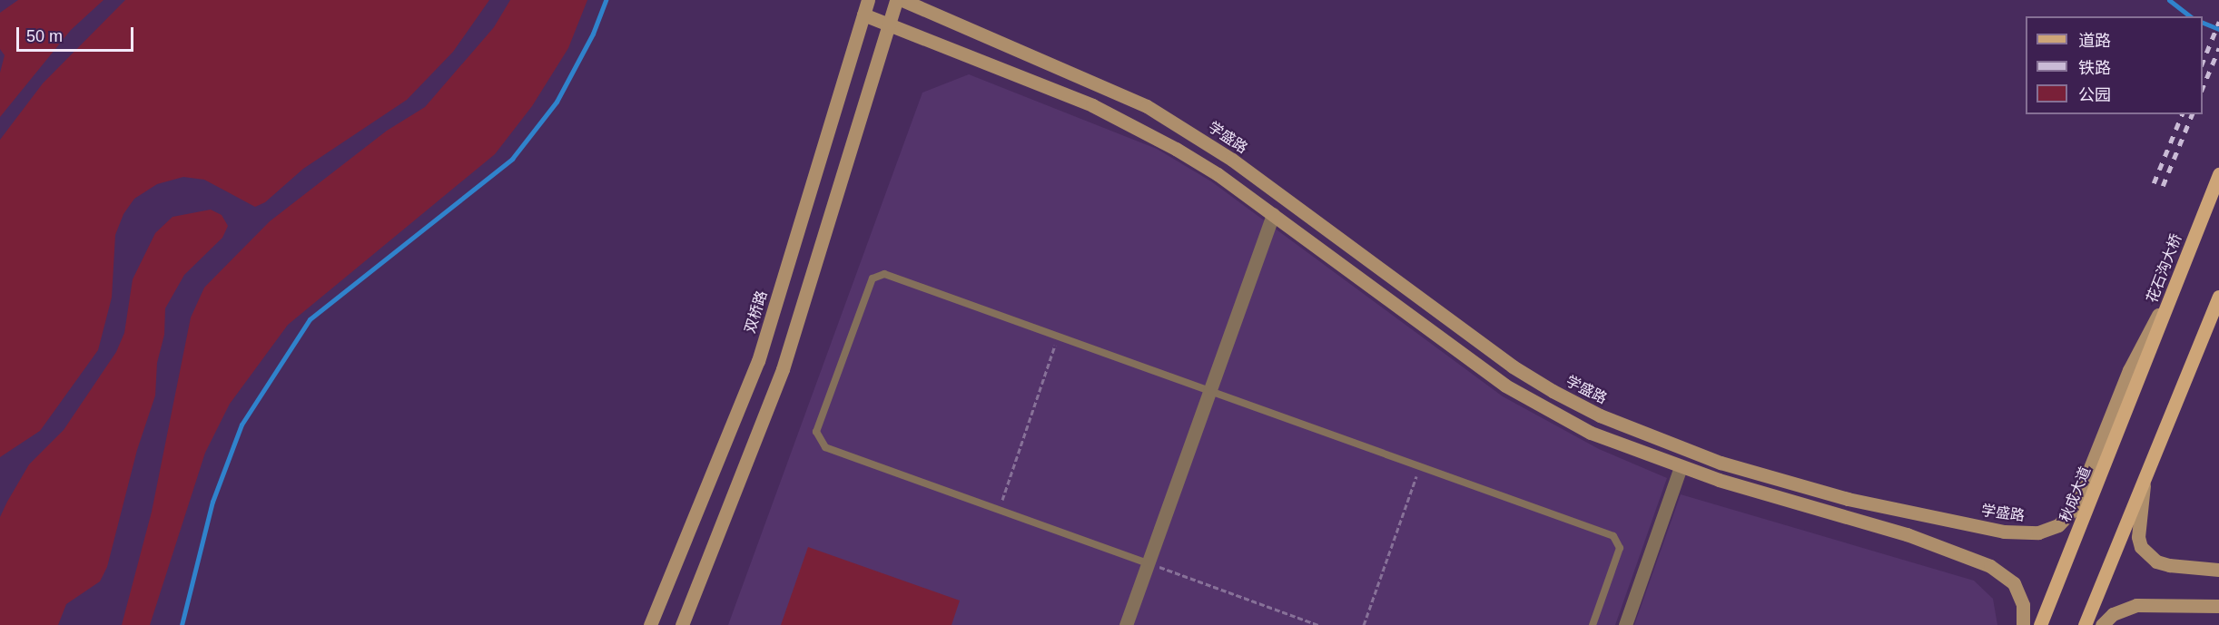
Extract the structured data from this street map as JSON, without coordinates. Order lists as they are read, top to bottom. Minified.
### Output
{"streets":{"main road":["学盛路","花石沟大桥","双桥路","秋成大道"]},"crossings":[["学盛路","花石沟大桥"],["学盛路","秋成大道"],["花石沟大桥","秋成大道"]],"legend":["道路","铁路","公园"],"scale_bar":"50 m"}
